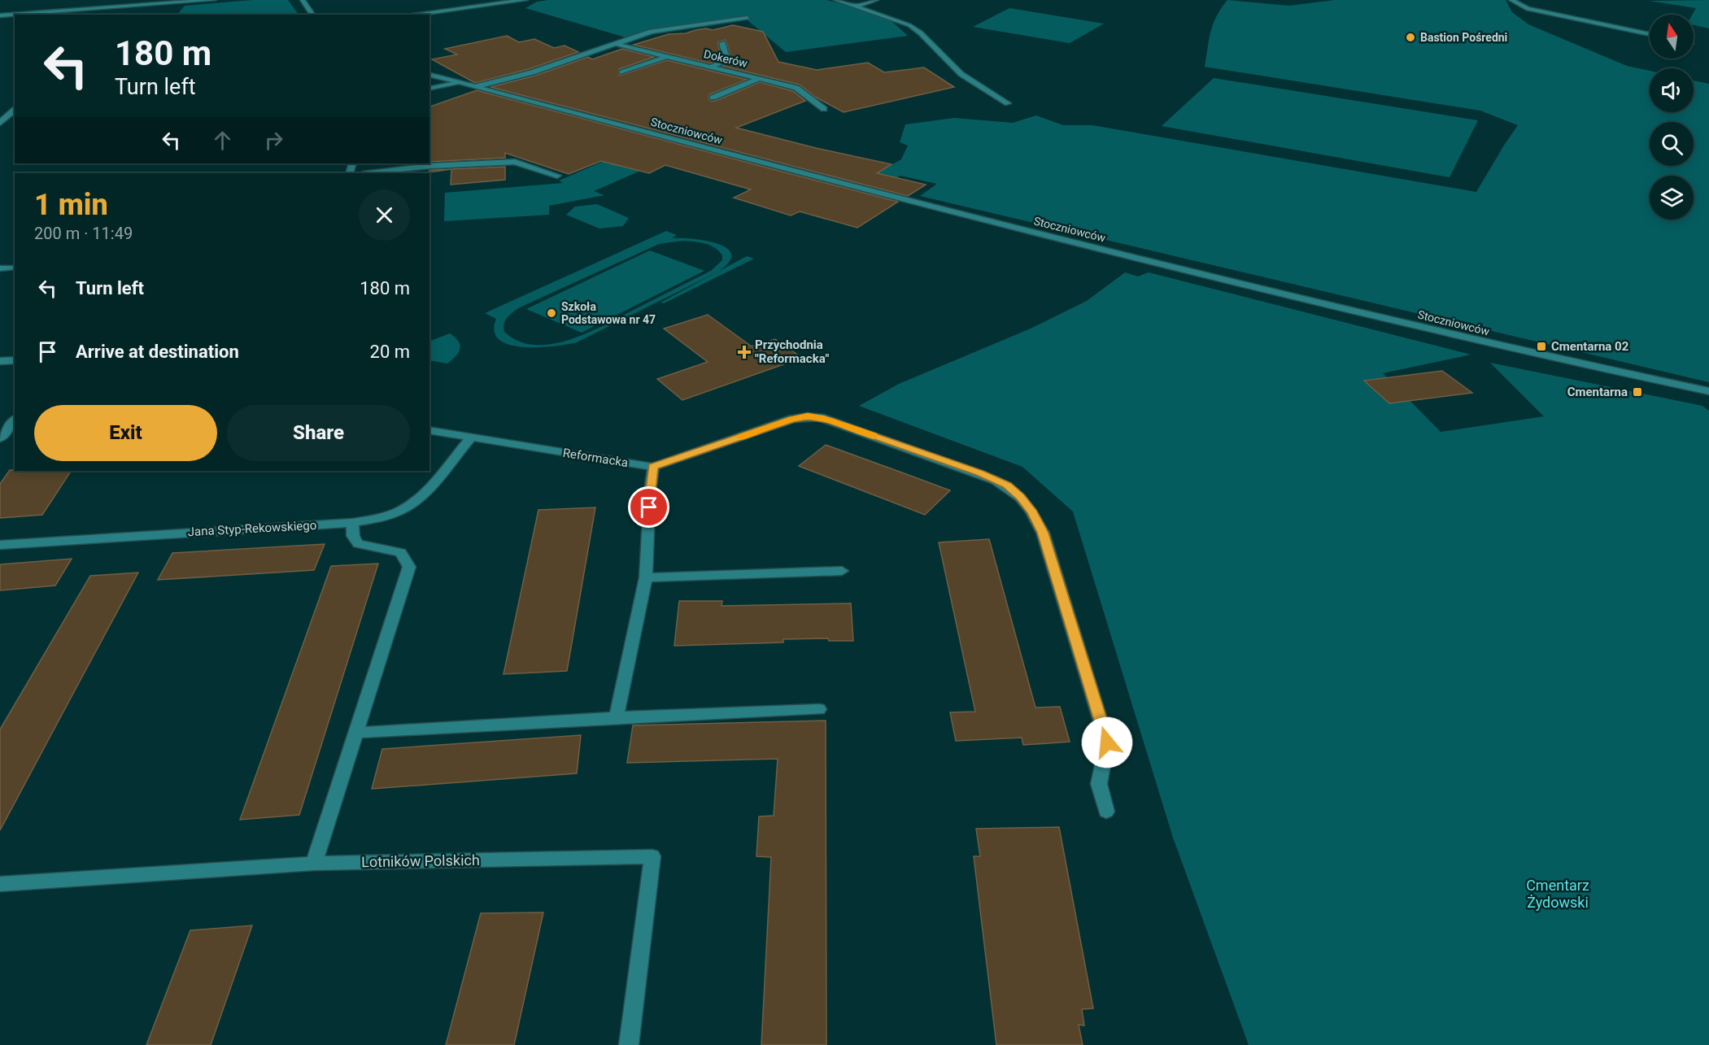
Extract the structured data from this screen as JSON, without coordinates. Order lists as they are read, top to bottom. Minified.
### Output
{"streets":{"street":["Dokerów","Stoczniowców","Reformacka","Jana Styp-Rekowskiego","Lotników Polskich"]},"crossings":[["Reformacka","Jana Styp-Rekowskiego"]],"parks":["Cmentarz Żydowski"],"places":{"other":["Bastion Pośredni","Szkoła Podstawowa nr 47"],"transit":["Cmentarna 02","Cmentarna"],"health":["Przychodnia \"Reformacka\""]},"north":"top","page":{"turn":["180 m","Turn left"],"heading":["1 min","200 m · 11:49"],"list":[{"name":"Turn left","value":"180 m"},{"name":"Arrive at destination","value":"20 m"}],"buttons":["Exit","Share"]}}
